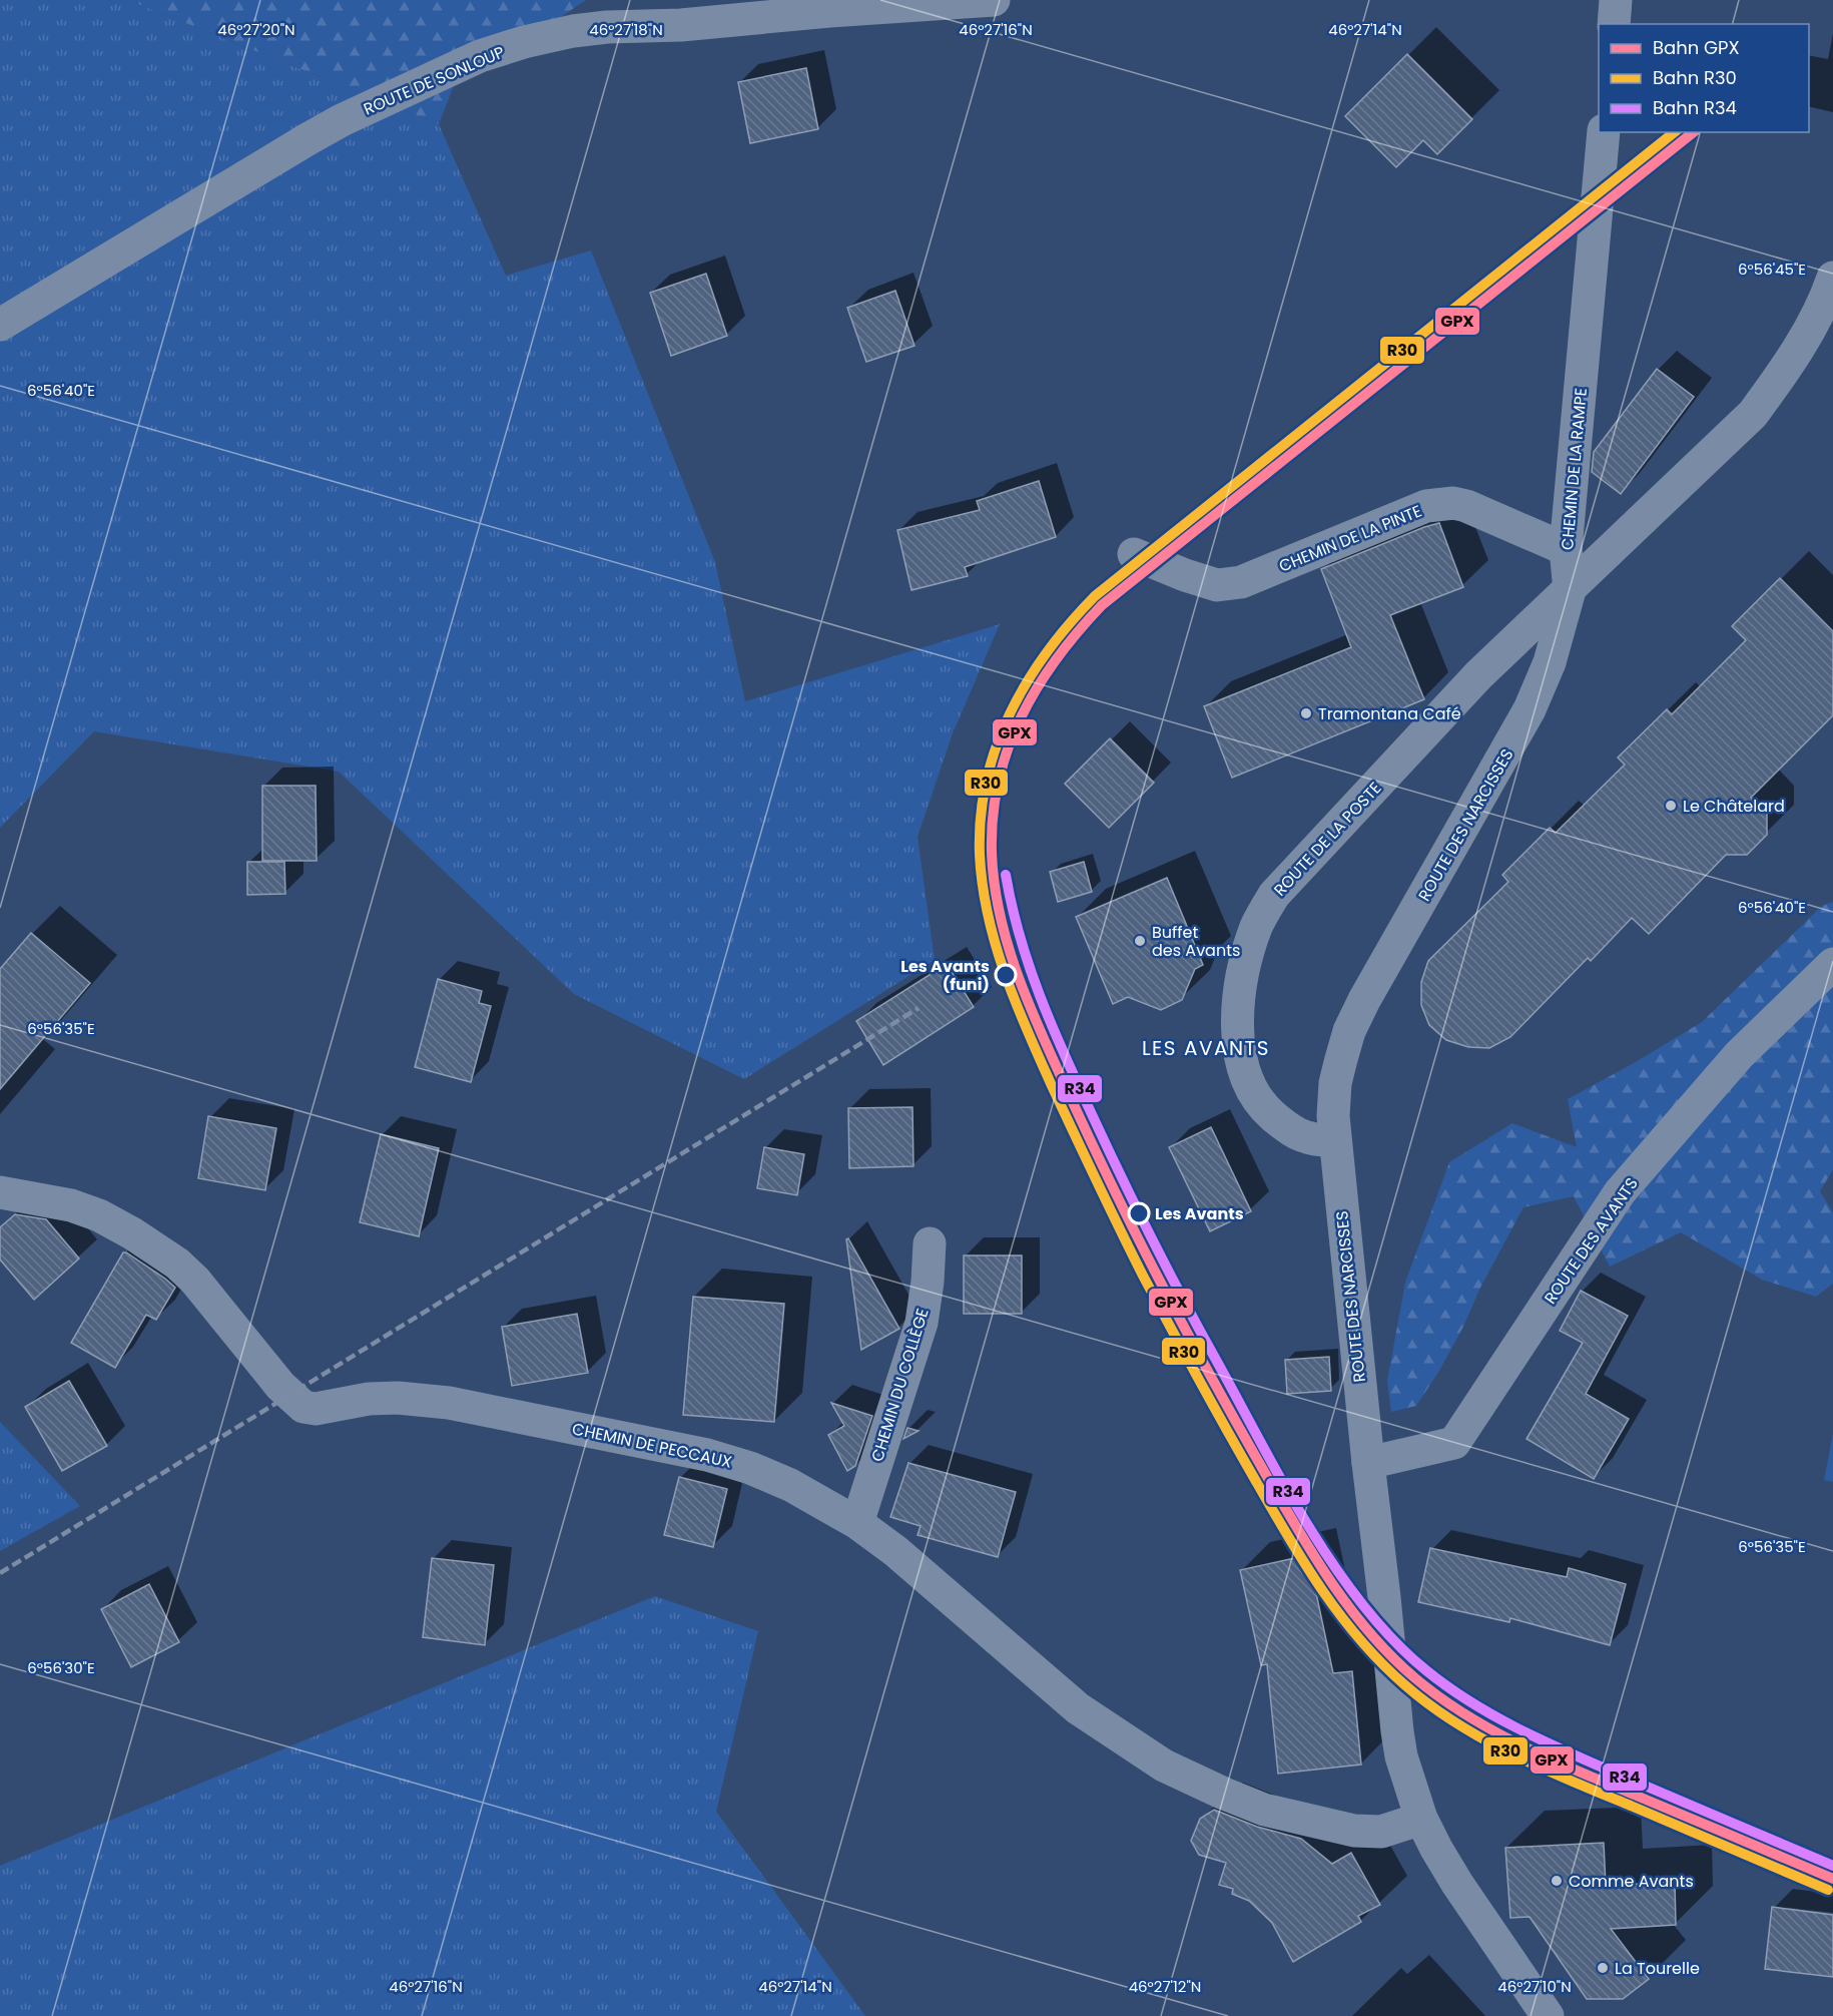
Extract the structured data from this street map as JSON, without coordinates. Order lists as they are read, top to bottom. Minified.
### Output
{"streets":{"street":["ROUTE DE SONLOUP","CHEMIN DE LA RAMPE","CHEMIN DE LA PINTE","ROUTE DES NARCISSES","ROUTE DE LA POSTE","ROUTE DES AVANTS","CHEMIN DU COLLÈGE","CHEMIN DE PECCAUX"]},"crossings":[["CHEMIN DE LA RAMPE","CHEMIN DE LA PINTE"],["CHEMIN DE LA RAMPE","ROUTE DES NARCISSES"],["CHEMIN DE LA RAMPE","ROUTE DE LA POSTE"],["ROUTE DES NARCISSES","ROUTE DE LA POSTE"],["ROUTE DES NARCISSES","ROUTE DES AVANTS"],["ROUTE DES NARCISSES","CHEMIN DE PECCAUX"],["CHEMIN DU COLLÈGE","CHEMIN DE PECCAUX"]],"districts":["LES AVANTS"],"places":["Tramontana Café","Le Châtelard","Buffet des Avants","Les Avants (funi)","Les Avants","Comme Avants","La Tourelle"],"lines":["rail line GPX","rail line R30","rail line R34"],"legend":["Bahn GPX","Bahn R30","Bahn R34"],"coordinates":["46°27'20\"N","46°27'18\"N","46°27'16\"N","46°27'14\"N","6°56'45\"E","6°56'40\"E","6°56'35\"E","6°56'30\"E","46°27'12\"N","46°27'10\"N"]}
